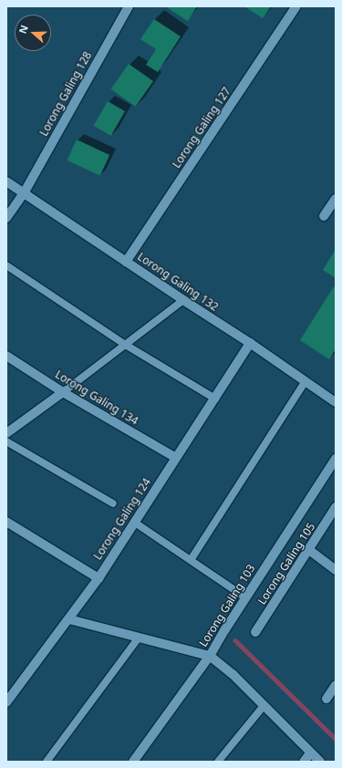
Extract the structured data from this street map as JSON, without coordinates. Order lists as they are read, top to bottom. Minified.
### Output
{"streets":{"street":["Lorong Galing 128","Lorong Galing 127","Lorong Galing 132","Lorong Galing 134","Lorong Galing 124","Lorong Galing 105","Lorong Galing 103"]},"crossings":[["Lorong Galing 128","Lorong Galing 132"],["Lorong Galing 127","Lorong Galing 132"],["Lorong Galing 132","Lorong Galing 124"],["Lorong Galing 134","Lorong Galing 124"]],"north":"left"}
